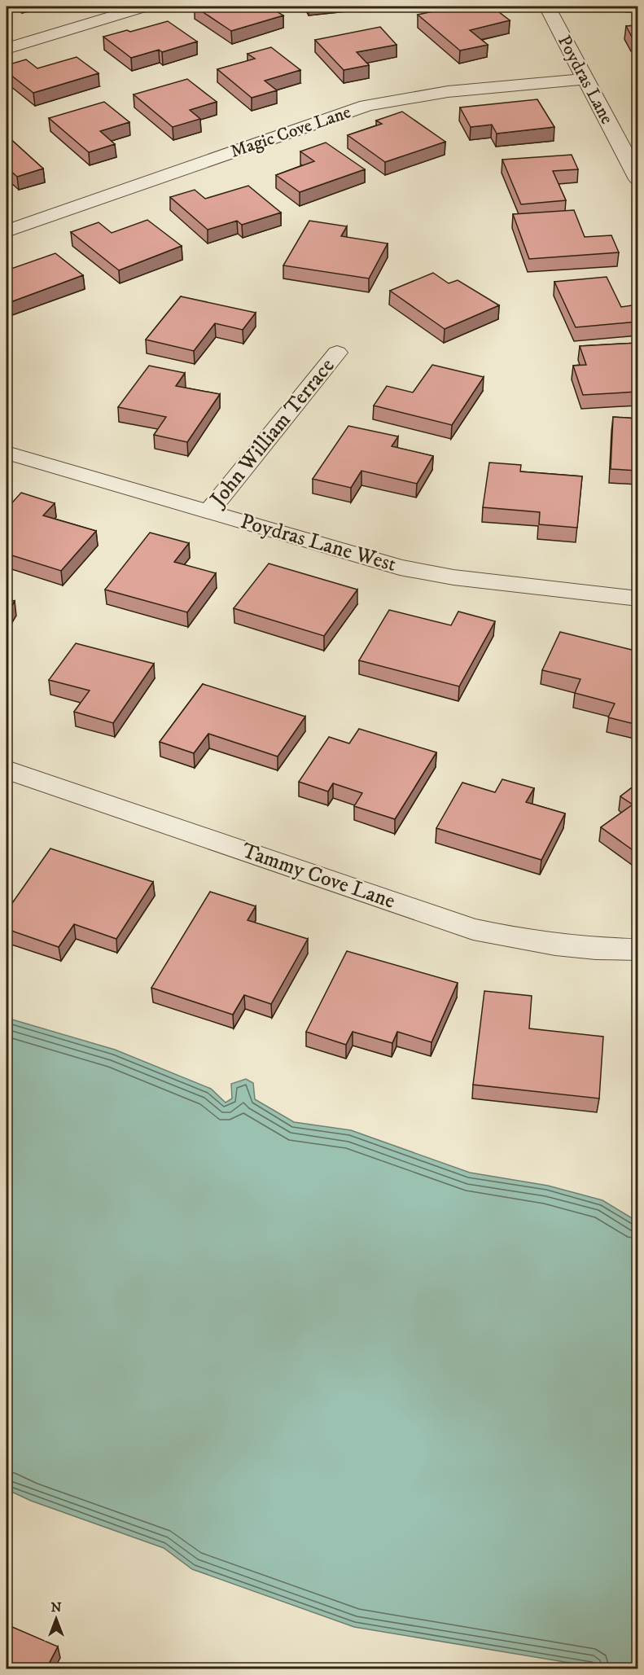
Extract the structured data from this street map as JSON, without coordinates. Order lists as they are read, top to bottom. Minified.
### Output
{"streets":{"street":["Poydras Lane","Magic Cove Lane","John William Terrace","Poydras Lane West","Tammy Cove Lane"]},"crossings":[["Poydras Lane","Magic Cove Lane"],["John William Terrace","Poydras Lane West"]],"north":"top"}
